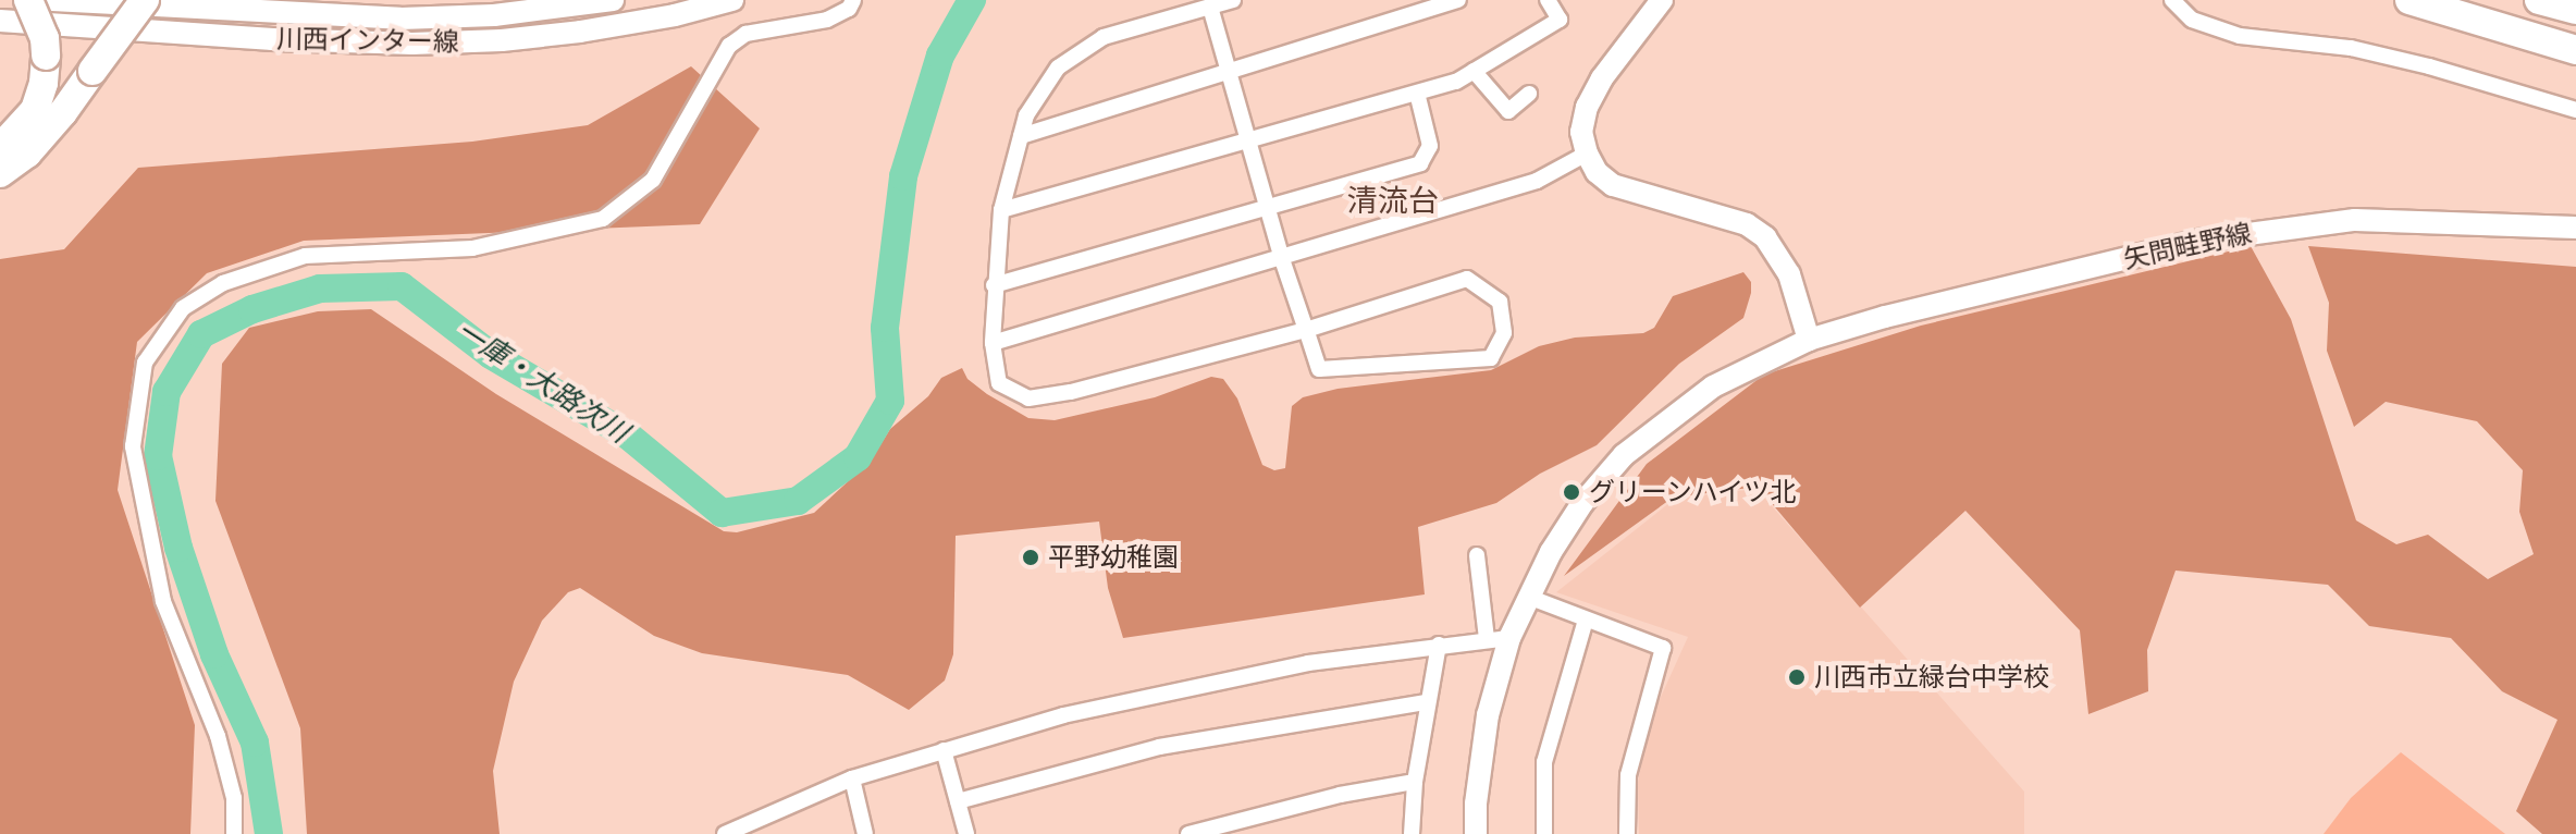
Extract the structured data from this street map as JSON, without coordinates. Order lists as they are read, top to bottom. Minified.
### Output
{"streets":{"street":["川西インター線","矢問畦野線"]},"districts":["清流台"],"water":["一庫・大路次川"],"places":["グリーンハイツ北","平野幼稚園","川西市立緑台中学校"]}
